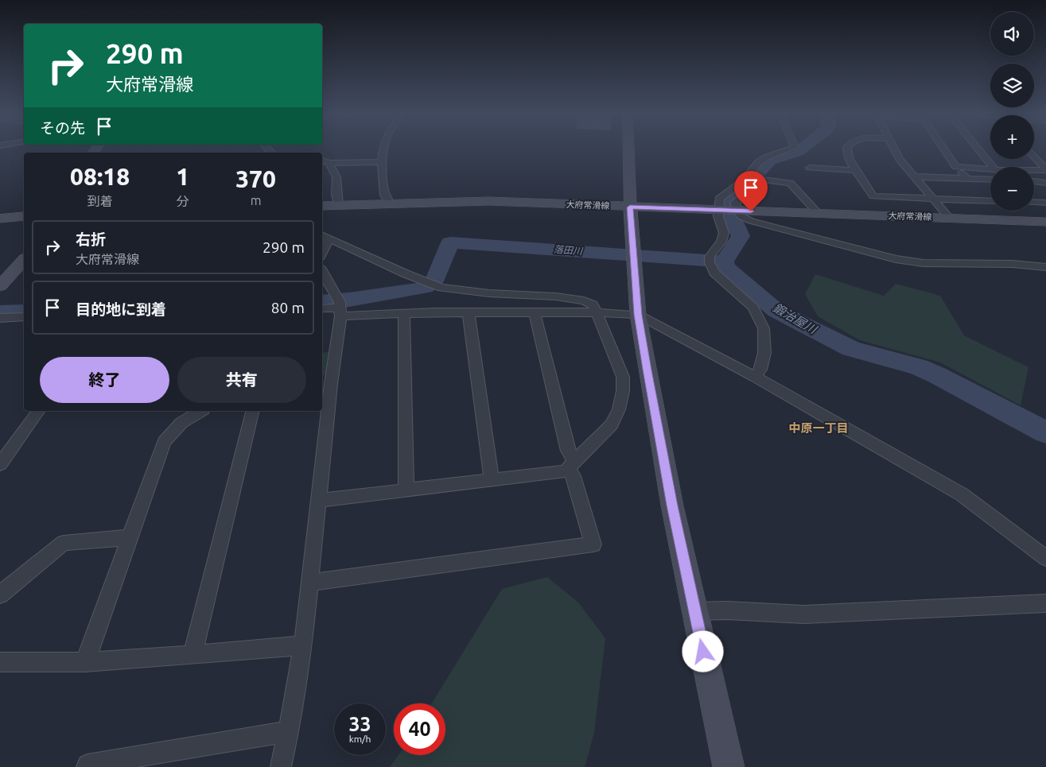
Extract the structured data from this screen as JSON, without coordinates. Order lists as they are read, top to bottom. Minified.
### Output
{"streets":{"main road":["大府常滑線"]},"districts":["中原一丁目"],"water":["落田川","鍛治屋川"],"page":{"map_buttons":["+","−"],"turn":["290 m","大府常滑線"],"then":"その先","eta":["08:18","到着","1","分","370","m"],"list":[{"name":"右折","note":"大府常滑線","value":"290 m"},{"name":"目的地に到着","value":"80 m"}],"buttons":["終了","共有"],"speed":"33 km/h","limit":"40"}}
